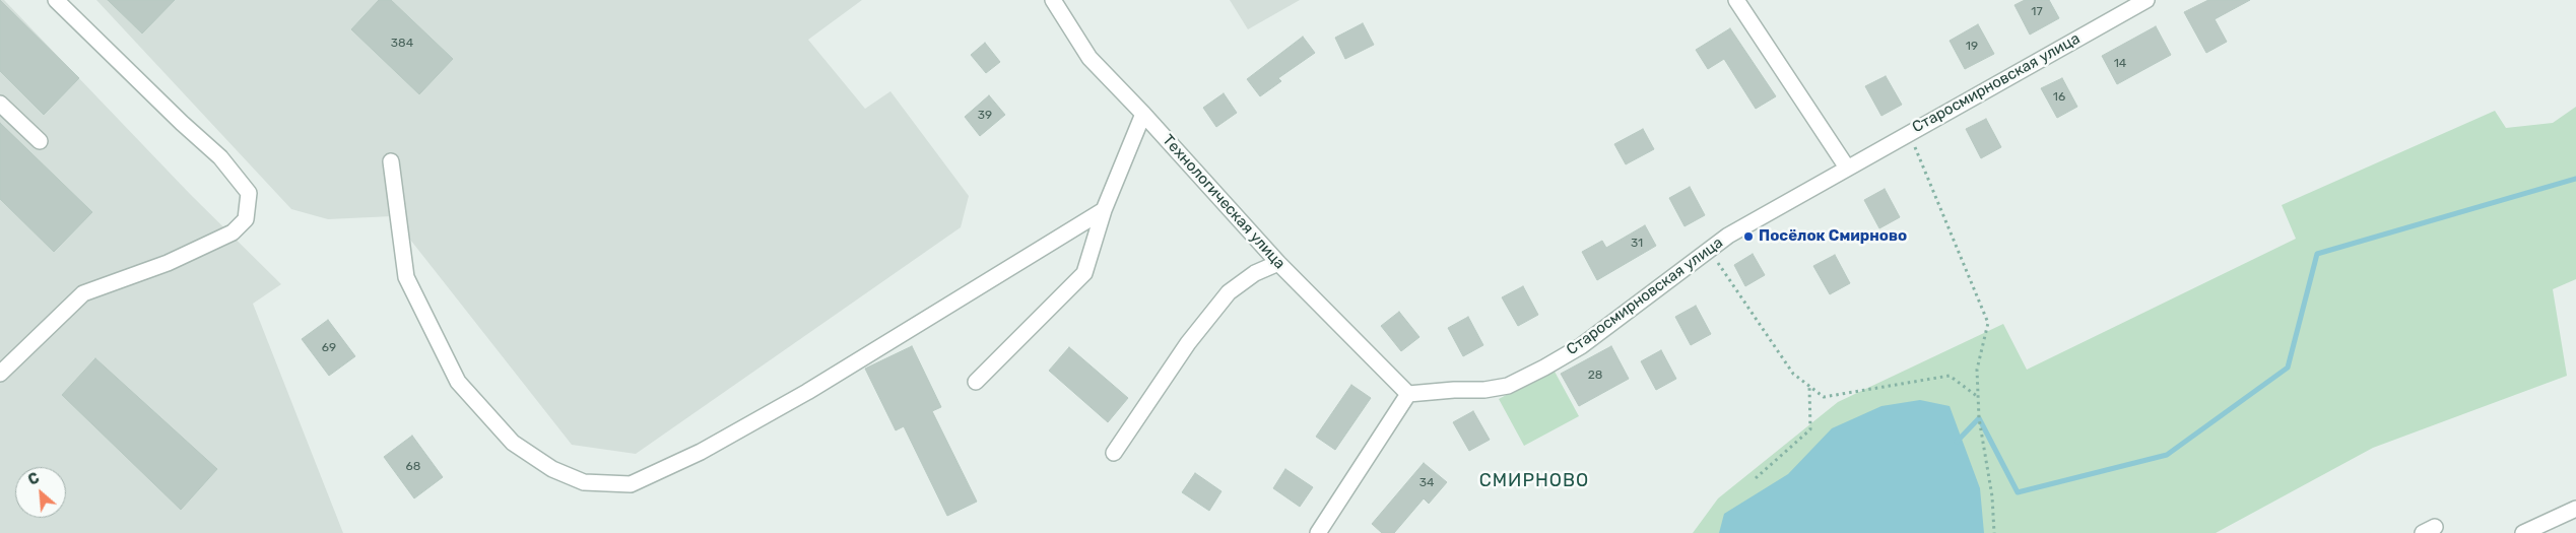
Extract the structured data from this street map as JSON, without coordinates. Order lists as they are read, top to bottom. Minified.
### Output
{"streets":{"street":["Старосмирновская улица","Технологическая улица"]},"crossings":[["Старосмирновская улица","Технологическая улица"]],"districts":["СМИРНОВО"],"places":["Посёлок Смирново"],"house_numbers":["17","384","19","14","16","39","31","69","28","68","34"],"north":"top left"}
